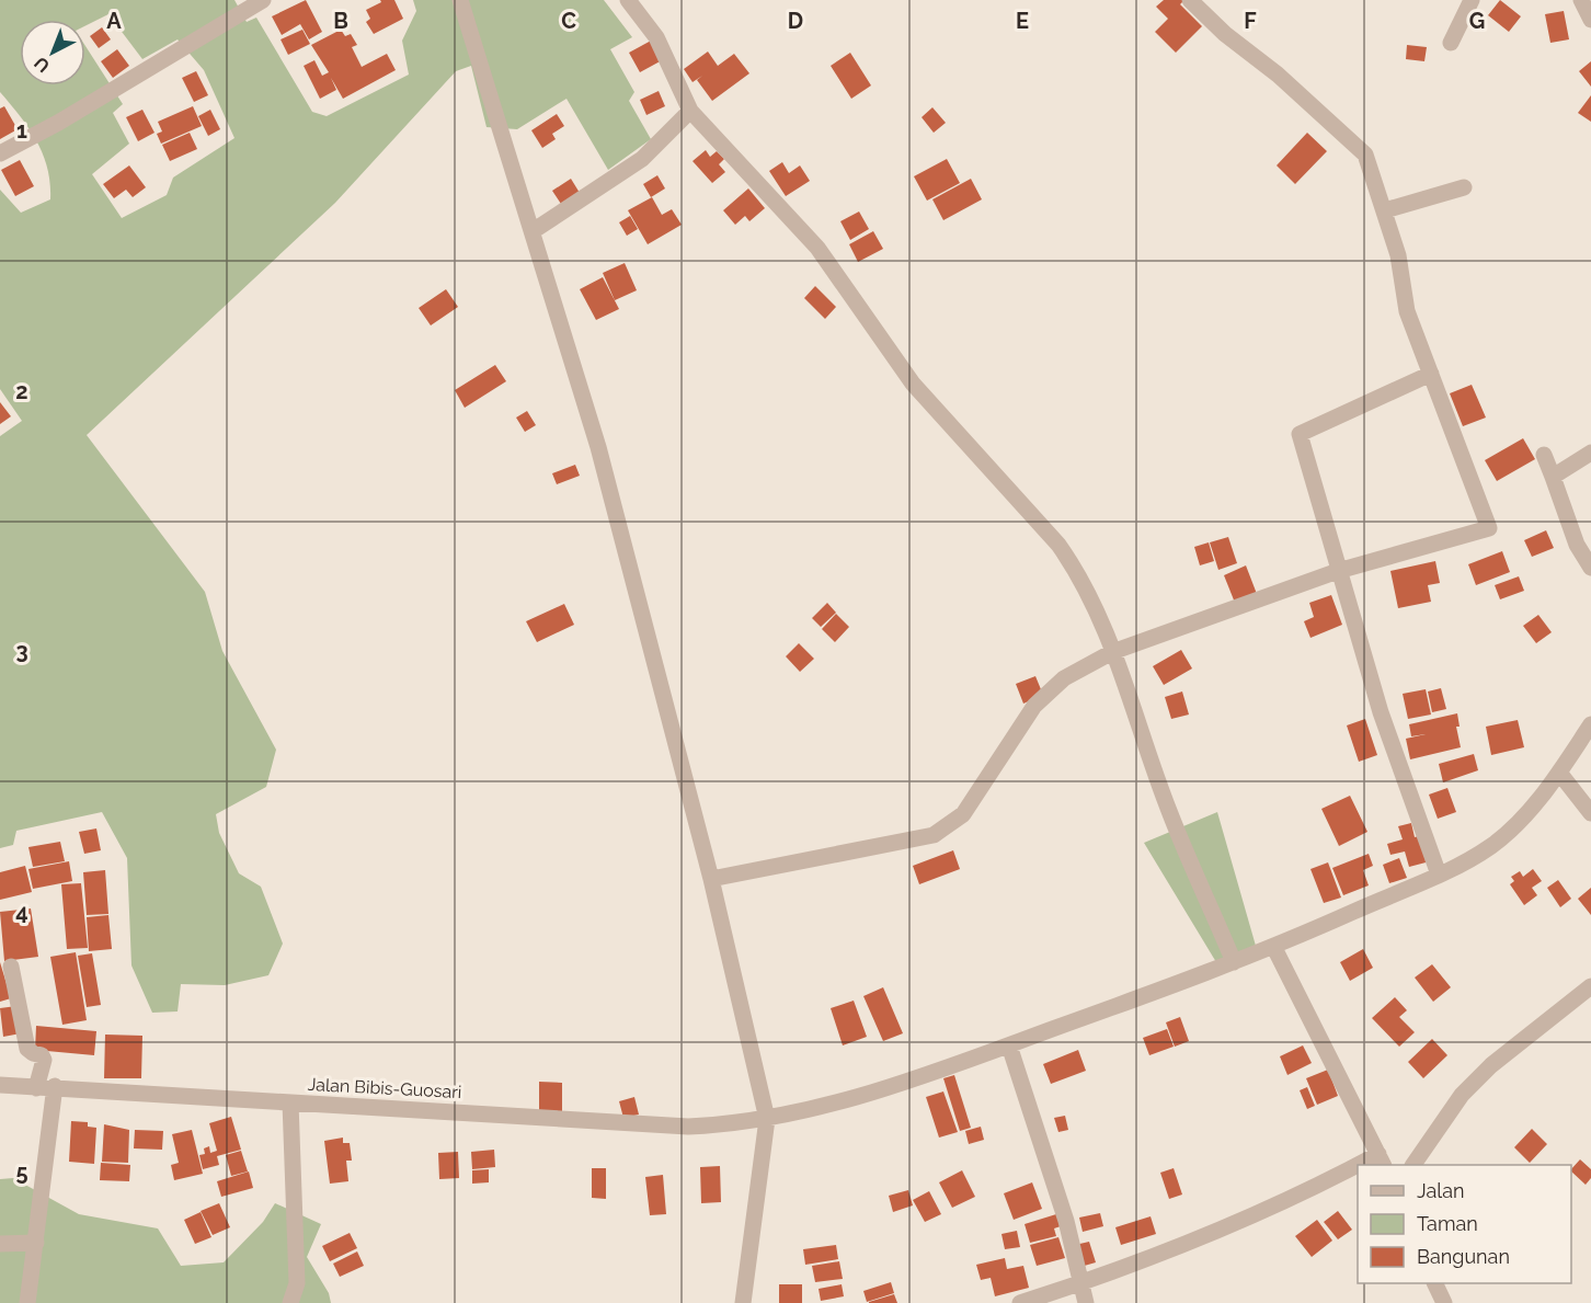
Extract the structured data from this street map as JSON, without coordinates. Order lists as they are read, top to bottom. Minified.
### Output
{"streets":{"street":["Jalan Bibis-Guosari"]},"legend":["Jalan","Taman","Bangunan"],"north":"bottom left","grid":{"columns":["A","B","C","D","E","F","G"],"rows":["1","2","3","4","5"]}}
